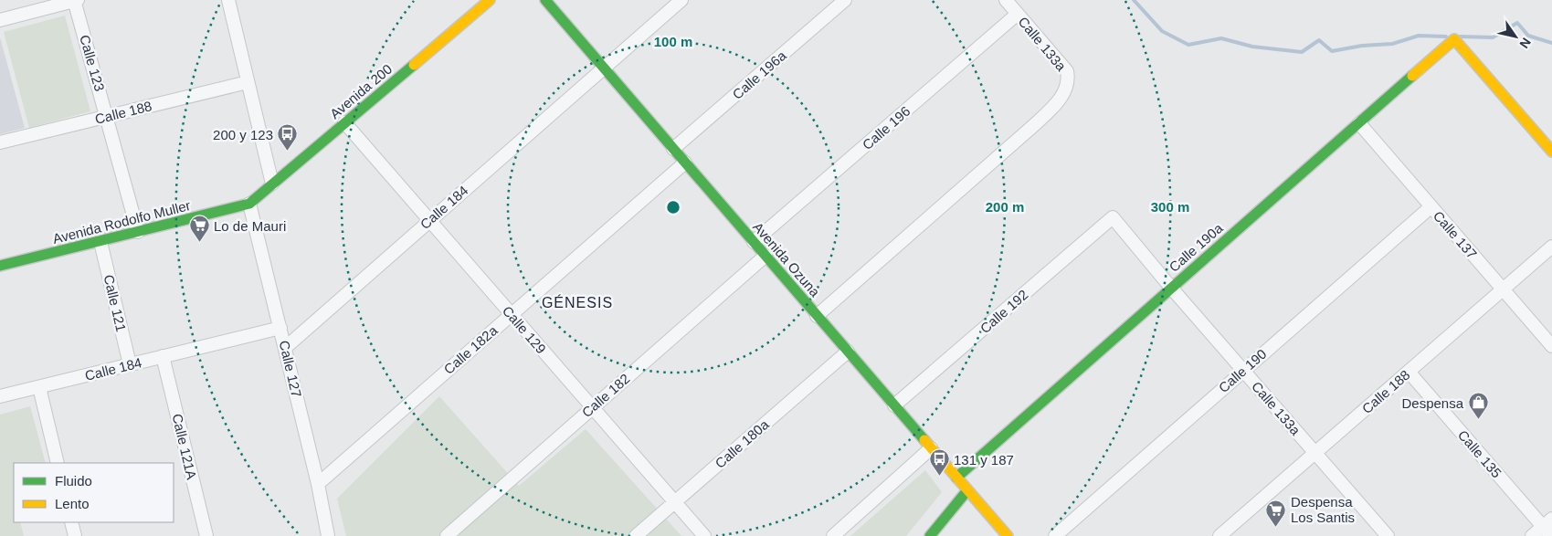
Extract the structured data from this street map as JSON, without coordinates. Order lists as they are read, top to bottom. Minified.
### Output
{"streets":{"main road":["Avenida 200","Avenida Rodolfo Muller","Calle 190a","Avenida Ozuna"],"street":["Calle 133a","Calle 123","Calle 196a","Calle 188","Calle 196","Calle 184","Calle 137","Calle 121","Calle 192","Calle 129","Calle 182a","Calle 127","Calle 190","Calle 182","Calle 180a","Calle 121A","Calle 135"]},"crossings":[["Calle 133a","Calle 188"],["Calle 133a","Calle 196"],["Calle 133a","Calle 190a"],["Calle 133a","Avenida Ozuna"],["Calle 133a","Calle 192"],["Calle 133a","Calle 190"],["Calle 123","Calle 188"],["Calle 123","Avenida Rodolfo Muller"],["Calle 196a","Avenida Ozuna"],["Avenida 200","Avenida Rodolfo Muller"],["Avenida 200","Calle 129"],["Avenida 200","Calle 127"],["Calle 188","Calle 137"],["Calle 188","Calle 135"],["Calle 196","Avenida Ozuna"],["Calle 184","Avenida Ozuna"],["Calle 184","Calle 121"],["Calle 184","Calle 129"],["Calle 184","Calle 127"],["Calle 184","Calle 121A"],["Avenida Rodolfo Muller","Calle 121"],["Avenida Rodolfo Muller","Calle 127"],["Calle 137","Calle 190a"],["Calle 137","Calle 190"],["Calle 190a","Avenida Ozuna"],["Avenida Ozuna","Calle 192"],["Avenida Ozuna","Calle 182a"],["Avenida Ozuna","Calle 182"],["Avenida Ozuna","Calle 180a"],["Calle 129","Calle 182a"],["Calle 129","Calle 182"],["Calle 129","Calle 180a"],["Calle 182a","Calle 127"]],"districts":["GÉNESIS"],"places":{"bus stop":["200 y 123","131 y 187"],"supermarket":["Lo de Mauri","Despensa Los Santis"],"shop":["Despensa"]},"legend":["Fluido","Lento"],"north":"bottom right","rings":["100 m","200 m","300 m"]}
